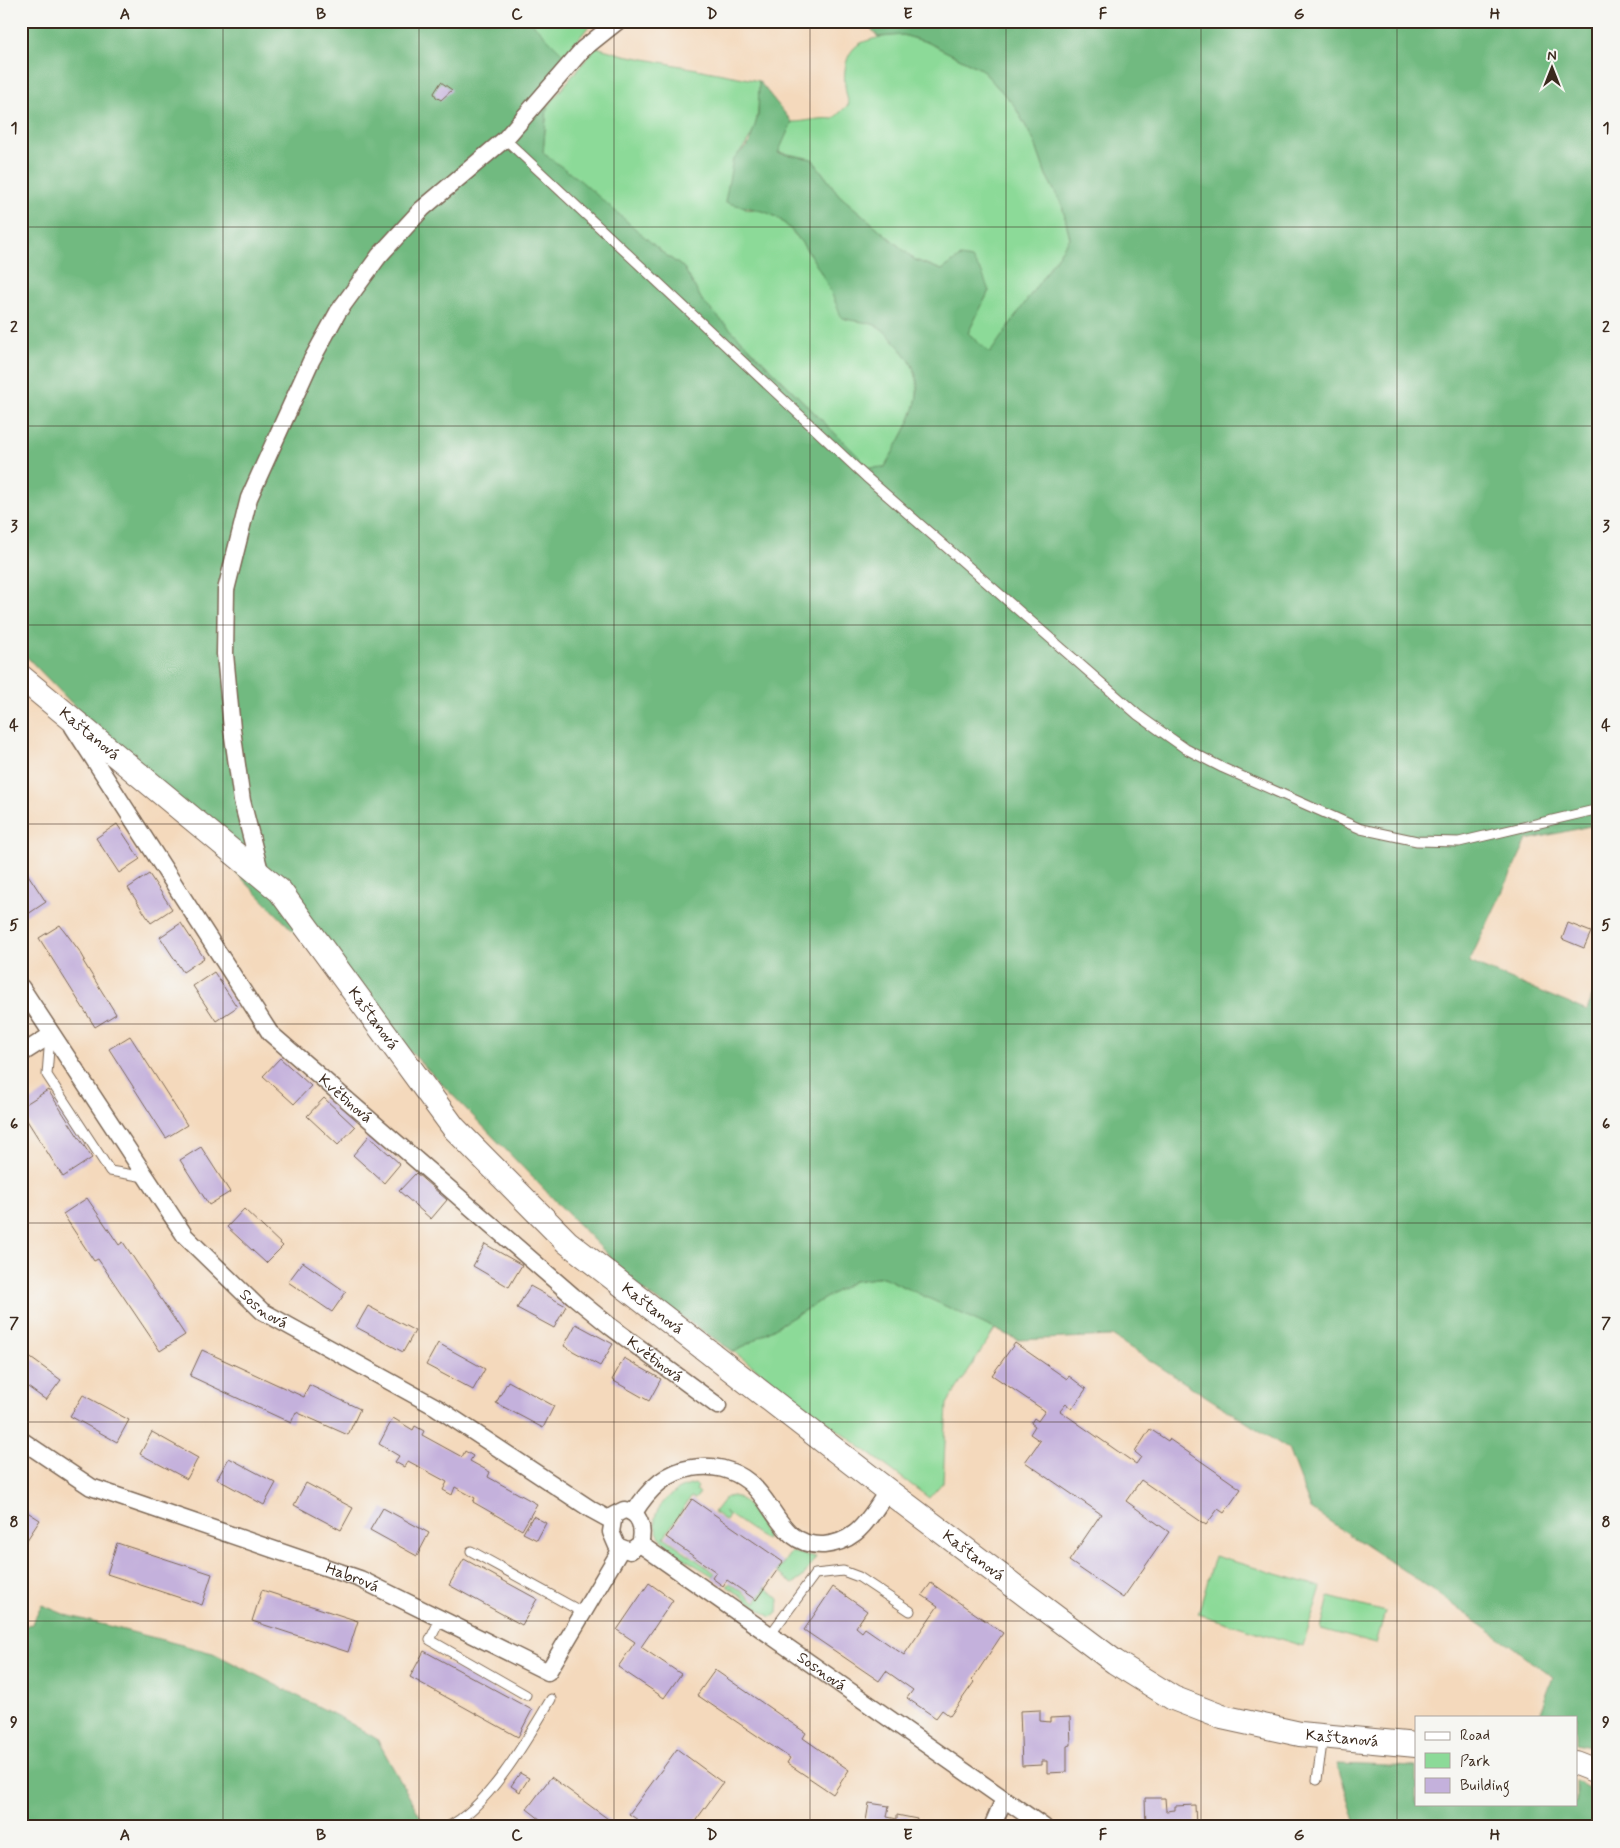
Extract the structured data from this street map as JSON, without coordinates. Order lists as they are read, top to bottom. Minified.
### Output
{"streets":{"street":["Kaštanová","Květinová","Sosnová","Habrová"]},"crossings":[["Kaštanová","Květinová"],["Sosnová","Habrová"]],"legend":["Road","Park","Building"],"north":"top","grid":{"columns":["A","B","C","D","E","F","G","H"],"rows":["1","2","3","4","5","6","7","8","9"]}}
